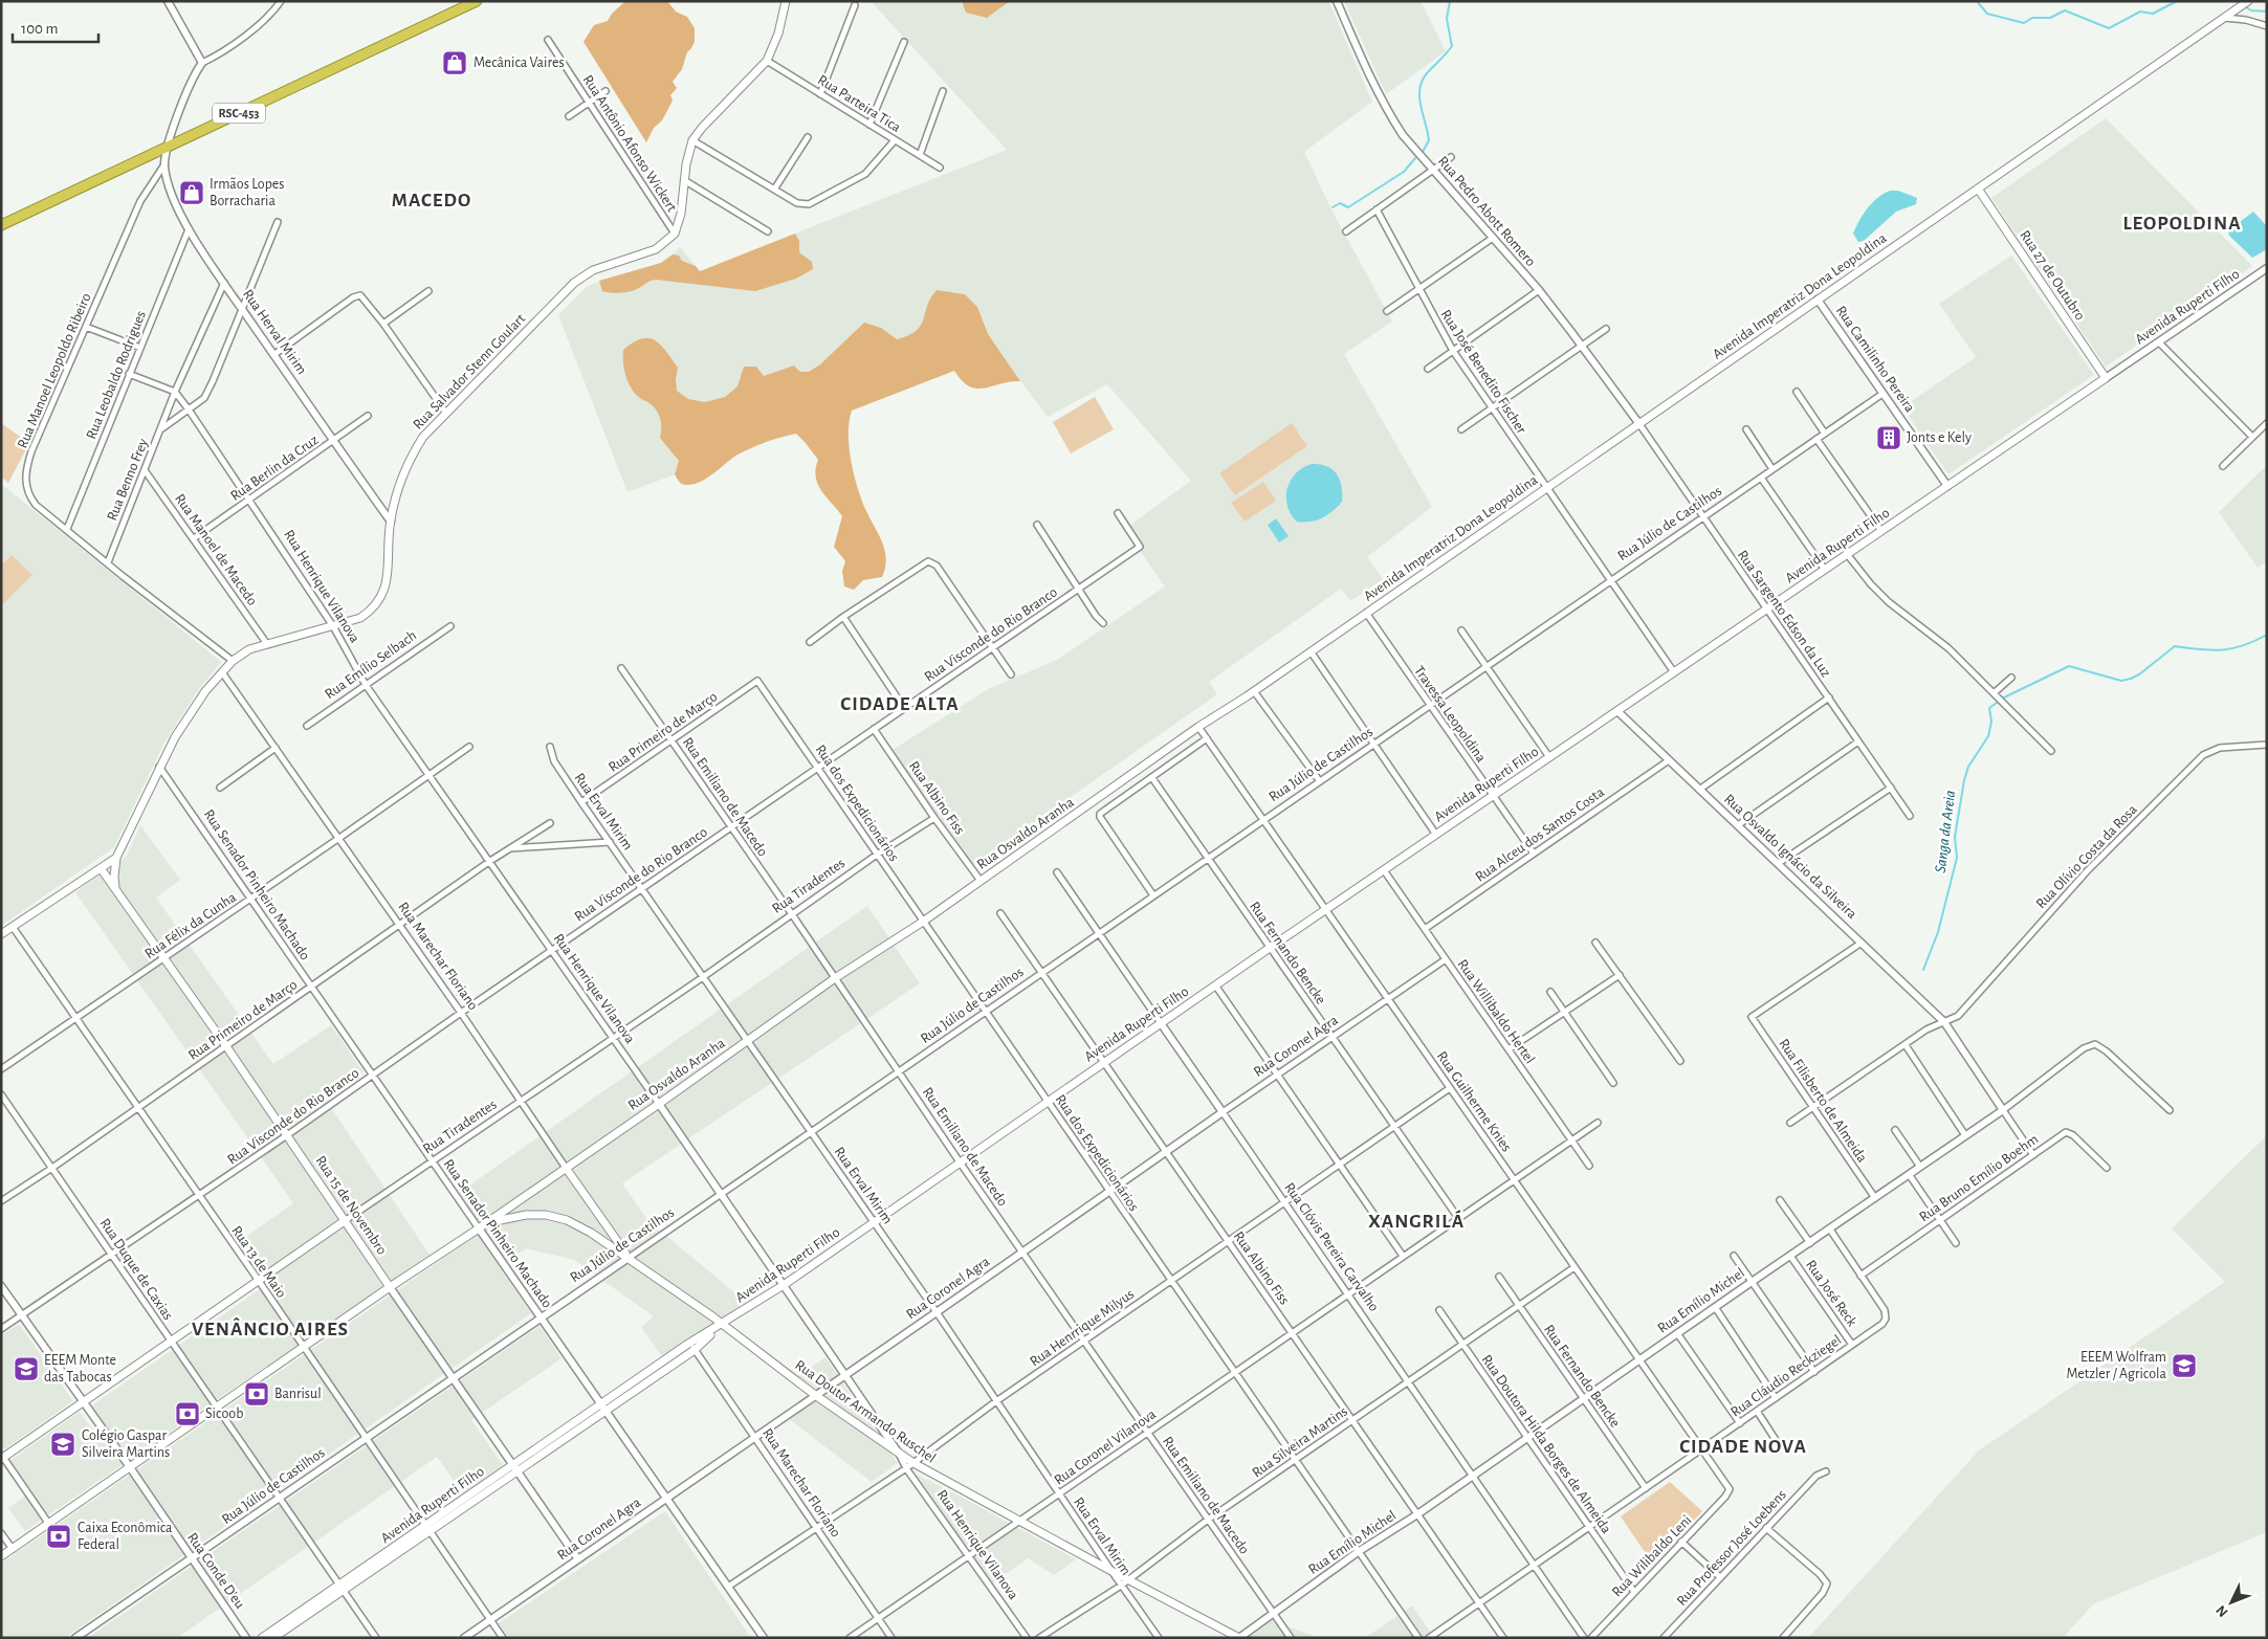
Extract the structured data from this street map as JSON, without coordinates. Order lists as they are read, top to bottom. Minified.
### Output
{"streets":{"highway":["RSC-453"],"main road":["Rua 27 de Outubro","Avenida Imperatriz Dona Leopoldina","Avenida Ruperti Filho","Rua Salvador Stenn Goulart","Rua Osvaldo Aranha","Rua Tiradentes","Rua Marechar Floriano","Rua 15 de Novembro","Rua Doutor Armando Ruschel"],"street":["Rua Parteira Tica","Rua Antônio Afonso Wickert","Rua Pedro Abott Romero","Rua Herval Mirim","Rua Camilinho Pereira","Rua Manoel Leopoldo Ribeiro","Rua José Benedito Fischer","Rua Leobaldo Rodrigues","Rua Berlin da Cruz","Rua Benno Frey","Rua Júlio de Castilhos","Rua Manoel de Macedo","Rua Henrique Vilanova","Rua Sargento Edson da Luz","Rua Visconde do Rio Branco","Rua Emílio Selbach","Travessa Leopoldina","Rua Primeiro de Março","Rua Emiliano de Macedo","Rua Albino Fiss","Rua dos Expedicionários","Rua Erval Mirim","Rua Alceu dos Santos Costa","Rua Osvaldo Ignácio da Silveira","Rua Olívio Costa da Rosa","Rua Senador Pinheiro Machado","Rua Félix da Cunha","Rua Fernando Bencke","Rua Willibaldo Hertel","Rua Coronel Agra","Rua Filisberto de Almeida","Rua Guilherme Knies","Rua Bruno Emílio Boehm","Rua Clóvis Pereira Carvalho","Rua 13 de Maio","Rua Duque de Caxias","Rua José Reck","Rua Emílio Michel","Rua Henrrique Milyus","Rua Cláudio Reckziegel","Rua Silveira Martins","Rua Doutora Hilda Borges de Almeida","Rua Coronel Vilanova","Rua Professor José Loebens","Rua Wilibaldo Leni","Rua Conde D'eu"]},"crossings":[["RSC-453","Rua Herval Mirim"],["Rua Antônio Afonso Wickert","Rua Salvador Stenn Goulart"],["Rua Pedro Abott Romero","Avenida Imperatriz Dona Leopoldina"],["Rua Pedro Abott Romero","Rua Sargento Edson da Luz"],["Rua 27 de Outubro","Avenida Imperatriz Dona Leopoldina"],["Rua 27 de Outubro","Avenida Ruperti Filho"],["Avenida Imperatriz Dona Leopoldina","Rua Camilinho Pereira"],["Avenida Imperatriz Dona Leopoldina","Rua José Benedito Fischer"],["Avenida Imperatriz Dona Leopoldina","Rua Sargento Edson da Luz"],["Avenida Imperatriz Dona Leopoldina","Travessa Leopoldina"],["Avenida Imperatriz Dona Leopoldina","Rua Osvaldo Aranha"],["Avenida Ruperti Filho","Rua Camilinho Pereira"],["Avenida Ruperti Filho","Rua José Benedito Fischer"],["Avenida Ruperti Filho","Rua Henrique Vilanova"],["Avenida Ruperti Filho","Rua Sargento Edson da Luz"],["Avenida Ruperti Filho","Travessa Leopoldina"],["Avenida Ruperti Filho","Rua Emiliano de Macedo"],["Avenida Ruperti Filho","Rua Albino Fiss"],["Avenida Ruperti Filho","Rua dos Expedicionários"],["Avenida Ruperti Filho","Rua Erval Mirim"],["Avenida Ruperti Filho","Rua Osvaldo Ignácio da Silveira"],["Avenida Ruperti Filho","Rua Senador Pinheiro Machado"],["Avenida Ruperti Filho","Rua Fernando Bencke"],["Avenida Ruperti Filho","Rua Marechar Floriano"],["Avenida Ruperti Filho","Rua Willibaldo Hertel"],["Avenida Ruperti Filho","Rua Guilherme Knies"],["Avenida Ruperti Filho","Rua 15 de Novembro"],["Avenida Ruperti Filho","Rua Clóvis Pereira Carvalho"],["Avenida Ruperti Filho","Rua 13 de Maio"],["Avenida Ruperti Filho","Rua Duque de Caxias"],["Avenida Ruperti Filho","Rua Doutor Armando Ruschel"],["Rua Herval Mirim","Rua Manoel Leopoldo Ribeiro"],["Rua Herval Mirim","Rua Salvador Stenn Goulart"],["Rua Herval Mirim","Rua Leobaldo Rodrigues"],["Rua Herval Mirim","Rua Berlin da Cruz"],["Rua Herval Mirim","Rua Benno Frey"],["Rua Camilinho Pereira","Rua Júlio de Castilhos"],["Rua Manoel Leopoldo Ribeiro","Rua Salvador Stenn Goulart"],["Rua Manoel Leopoldo Ribeiro","Rua Leobaldo Rodrigues"],["Rua Manoel Leopoldo Ribeiro","Rua Benno Frey"],["Rua Salvador Stenn Goulart","Rua Manoel de Macedo"],["Rua Salvador Stenn Goulart","Rua Henrique Vilanova"],["Rua Salvador Stenn Goulart","Rua Senador Pinheiro Machado"],["Rua Salvador Stenn Goulart","Rua Marechar Floriano"],["Rua José Benedito Fischer","Rua Júlio de Castilhos"],["Rua Berlin da Cruz","Rua Manoel de Macedo"],["Rua Berlin da Cruz","Rua Henrique Vilanova"],["Rua Benno Frey","Rua Manoel de Macedo"],["Rua Benno Frey","Rua Henrique Vilanova"],["Rua Júlio de Castilhos","Rua Henrique Vilanova"],["Rua Júlio de Castilhos","Rua Sargento Edson da Luz"],["Rua Júlio de Castilhos","Travessa Leopoldina"],["Rua Júlio de Castilhos","Rua Emiliano de Macedo"],["Rua Júlio de Castilhos","Rua Albino Fiss"],["Rua Júlio de Castilhos","Rua dos Expedicionários"],["Rua Júlio de Castilhos","Rua Erval Mirim"],["Rua Júlio de Castilhos","Rua Senador Pinheiro Machado"],["Rua Júlio de Castilhos","Rua Fernando Bencke"],["Rua Júlio de Castilhos","Rua Marechar Floriano"],["Rua Júlio de Castilhos","Rua Guilherme Knies"],["Rua Júlio de Castilhos","Rua 15 de Novembro"],["Rua Júlio de Castilhos","Rua Clóvis Pereira Carvalho"],["Rua Júlio de Castilhos","Rua 13 de Maio"],["Rua Júlio de Castilhos","Rua Duque de Caxias"],["Rua Júlio de Castilhos","Rua Doutor Armando Ruschel"],["Rua Júlio de Castilhos","Rua Conde D'eu"],["Rua Henrique Vilanova","Rua Visconde do Rio Branco"],["Rua Henrique Vilanova","Rua Emílio Selbach"],["Rua Henrique Vilanova","Rua Primeiro de Março"],["Rua Henrique Vilanova","Rua Osvaldo Aranha"],["Rua Henrique Vilanova","Rua Tiradentes"],["Rua Henrique Vilanova","Rua Félix da Cunha"],["Rua Henrique Vilanova","Rua Coronel Agra"],["Rua Henrique Vilanova","Rua Henrrique Milyus"],["Rua Henrique Vilanova","Rua Doutor Armando Ruschel"],["Rua Henrique Vilanova","Rua Coronel Vilanova"],["Rua Visconde do Rio Branco","Rua Emiliano de Macedo"],["Rua Visconde do Rio Branco","Rua Albino Fiss"],["Rua Visconde do Rio Branco","Rua dos Expedicionários"],["Rua Visconde do Rio Branco","Rua Erval Mirim"],["Rua Visconde do Rio Branco","Rua Senador Pinheiro Machado"],["Rua Visconde do Rio Branco","Rua Marechar Floriano"],["Rua Visconde do Rio Branco","Rua 15 de Novembro"],["Rua Visconde do Rio Branco","Rua 13 de Maio"],["Rua Visconde do Rio Branco","Rua Duque de Caxias"],["Rua Visconde do Rio Branco","Rua Conde D'eu"],["Travessa Leopoldina","Rua Osvaldo Aranha"],["Travessa Leopoldina","Rua Alceu dos Santos Costa"],["Rua Primeiro de Março","Rua Emiliano de Macedo"],["Rua Primeiro de Março","Rua dos Expedicionários"],["Rua Primeiro de Março","Rua Erval Mirim"],["Rua Primeiro de Março","Rua Senador Pinheiro Machado"],["Rua Primeiro de Março","Rua Marechar Floriano"],["Rua Primeiro de Março","Rua 15 de Novembro"],["Rua Primeiro de Março","Rua 13 de Maio"],["Rua Primeiro de Março","Rua Duque de Caxias"],["Rua Emiliano de Macedo","Rua Osvaldo Aranha"],["Rua Emiliano de Macedo","Rua Tiradentes"],["Rua Emiliano de Macedo","Rua Coronel Agra"],["Rua Emiliano de Macedo","Rua Emílio Michel"],["Rua Emiliano de Macedo","Rua Henrrique Milyus"],["Rua Emiliano de Macedo","Rua Silveira Martins"],["Rua Emiliano de Macedo","Rua Coronel Vilanova"],["Rua Albino Fiss","Rua Osvaldo Aranha"],["Rua Albino Fiss","Rua Tiradentes"],["Rua Albino Fiss","Rua Coronel Agra"],["Rua Albino Fiss","Rua Emílio Michel"],["Rua Albino Fiss","Rua Henrrique Milyus"],["Rua Albino Fiss","Rua Cláudio Reckziegel"],["Rua Albino Fiss","Rua Silveira Martins"],["Rua Albino Fiss","Rua Coronel Vilanova"],["Rua dos Expedicionários","Rua Osvaldo Aranha"],["Rua dos Expedicionários","Rua Tiradentes"],["Rua dos Expedicionários","Rua Coronel Agra"],["Rua dos Expedicionários","Rua Emílio Michel"],["Rua dos Expedicionários","Rua Henrrique Milyus"],["Rua dos Expedicionários","Rua Silveira Martins"],["Rua dos Expedicionários","Rua Coronel Vilanova"],["Rua Erval Mirim","Rua Osvaldo Aranha"],["Rua Erval Mirim","Rua Tiradentes"],["Rua Erval Mirim","Rua Coronel Agra"],["Rua Erval Mirim","Rua Henrrique Milyus"],["Rua Erval Mirim","Rua Doutor Armando Ruschel"],["Rua Erval Mirim","Rua Silveira Martins"],["Rua Erval Mirim","Rua Coronel Vilanova"],["Rua Osvaldo Aranha","Rua Senador Pinheiro Machado"],["Rua Osvaldo Aranha","Rua Marechar Floriano"],["Rua Osvaldo Aranha","Rua Guilherme Knies"],["Rua Osvaldo Aranha","Rua 15 de Novembro"],["Rua Osvaldo Aranha","Rua 13 de Maio"],["Rua Osvaldo Aranha","Rua Duque de Caxias"],["Rua Osvaldo Aranha","Rua Doutor Armando Ruschel"],["Rua Osvaldo Aranha","Rua Conde D'eu"],["Rua Alceu dos Santos Costa","Rua Osvaldo Ignácio da Silveira"],["Rua Alceu dos Santos Costa","Rua Willibaldo Hertel"],["Rua Osvaldo Ignácio da Silveira","Rua Olívio Costa da Rosa"],["Rua Osvaldo Ignácio da Silveira","Rua Filisberto de Almeida"],["Rua Osvaldo Ignácio da Silveira","Rua Emílio Michel"],["Rua Senador Pinheiro Machado","Rua Tiradentes"],["Rua Senador Pinheiro Machado","Rua Félix da Cunha"],["Rua Senador Pinheiro Machado","Rua Coronel Agra"],["Rua Senador Pinheiro Machado","Rua Henrrique Milyus"],["Rua Senador Pinheiro Machado","Rua Doutor Armando Ruschel"],["Rua Tiradentes","Rua Marechar Floriano"],["Rua Tiradentes","Rua 15 de Novembro"],["Rua Tiradentes","Rua 13 de Maio"],["Rua Tiradentes","Rua Duque de Caxias"],["Rua Tiradentes","Rua Conde D'eu"],["Rua Félix da Cunha","Rua Marechar Floriano"],["Rua Félix da Cunha","Rua 15 de Novembro"],["Rua Félix da Cunha","Rua 13 de Maio"],["Rua Fernando Bencke","Rua Coronel Agra"],["Rua Fernando Bencke","Rua Emílio Michel"],["Rua Fernando Bencke","Rua Henrrique Milyus"],["Rua Fernando Bencke","Rua Cláudio Reckziegel"],["Rua Fernando Bencke","Rua Silveira Martins"],["Rua Fernando Bencke","Rua Coronel Vilanova"],["Rua Marechar Floriano","Rua Coronel Agra"],["Rua Marechar Floriano","Rua Henrrique Milyus"],["Rua Marechar Floriano","Rua Doutor Armando Ruschel"],["Rua Marechar Floriano","Rua Coronel Vilanova"],["Rua Willibaldo Hertel","Rua Coronel Agra"],["Rua Coronel Agra","Rua Guilherme Knies"],["Rua Coronel Agra","Rua 15 de Novembro"],["Rua Coronel Agra","Rua Clóvis Pereira Carvalho"],["Rua Coronel Agra","Rua 13 de Maio"],["Rua Coronel Agra","Rua Doutor Armando Ruschel"],["Rua Filisberto de Almeida","Rua Emílio Michel"],["Rua Guilherme Knies","Rua Emílio Michel"],["Rua Guilherme Knies","Rua Henrrique Milyus"],["Rua Guilherme Knies","Rua Cláudio Reckziegel"],["Rua Guilherme Knies","Rua Silveira Martins"],["Rua Guilherme Knies","Rua Coronel Vilanova"],["Rua Guilherme Knies","Rua Wilibaldo Leni"],["Rua Bruno Emílio Boehm","Rua Cláudio Reckziegel"],["Rua Clóvis Pereira Carvalho","Rua Emílio Michel"],["Rua Clóvis Pereira Carvalho","Rua Henrrique Milyus"],["Rua Clóvis Pereira Carvalho","Rua Cláudio Reckziegel"],["Rua Clóvis Pereira Carvalho","Rua Silveira Martins"],["Rua Clóvis Pereira Carvalho","Rua Coronel Vilanova"],["Rua José Reck","Rua Emílio Michel"],["Rua José Reck","Rua Cláudio Reckziegel"],["Rua Emílio Michel","Rua Cláudio Reckziegel"],["Rua Emílio Michel","Rua Doutor Armando Ruschel"],["Rua Emílio Michel","Rua Doutora Hilda Borges de Almeida"],["Rua Henrrique Milyus","Rua Doutor Armando Ruschel"],["Rua Cláudio Reckziegel","Rua Doutora Hilda Borges de Almeida"],["Rua Doutor Armando Ruschel","Rua Silveira Martins"],["Rua Doutor Armando Ruschel","Rua Coronel Vilanova"],["Rua Silveira Martins","Rua Doutora Hilda Borges de Almeida"],["Rua Doutora Hilda Borges de Almeida","Rua Wilibaldo Leni"]],"districts":["MACEDO","LEOPOLDINA","CIDADE ALTA","XANGRILÁ","VENÂNCIO AIRES","CIDADE NOVA"],"water":["Sanga da Areia"],"places":{"shop":["Mecânica Vaires","Irmãos Lopes Borracharia"],"building":["Jonts e Kely"],"school or university":["EEEM Wolfram Metzler / Agricola","EEEM Monte das Tabocas","Colégio Gaspar Silveira Martins"],"bank":["Banrisul","Sicoob","Caixa Econômica Federal"]},"scale_bar":"100 m","north":"bottom left"}
